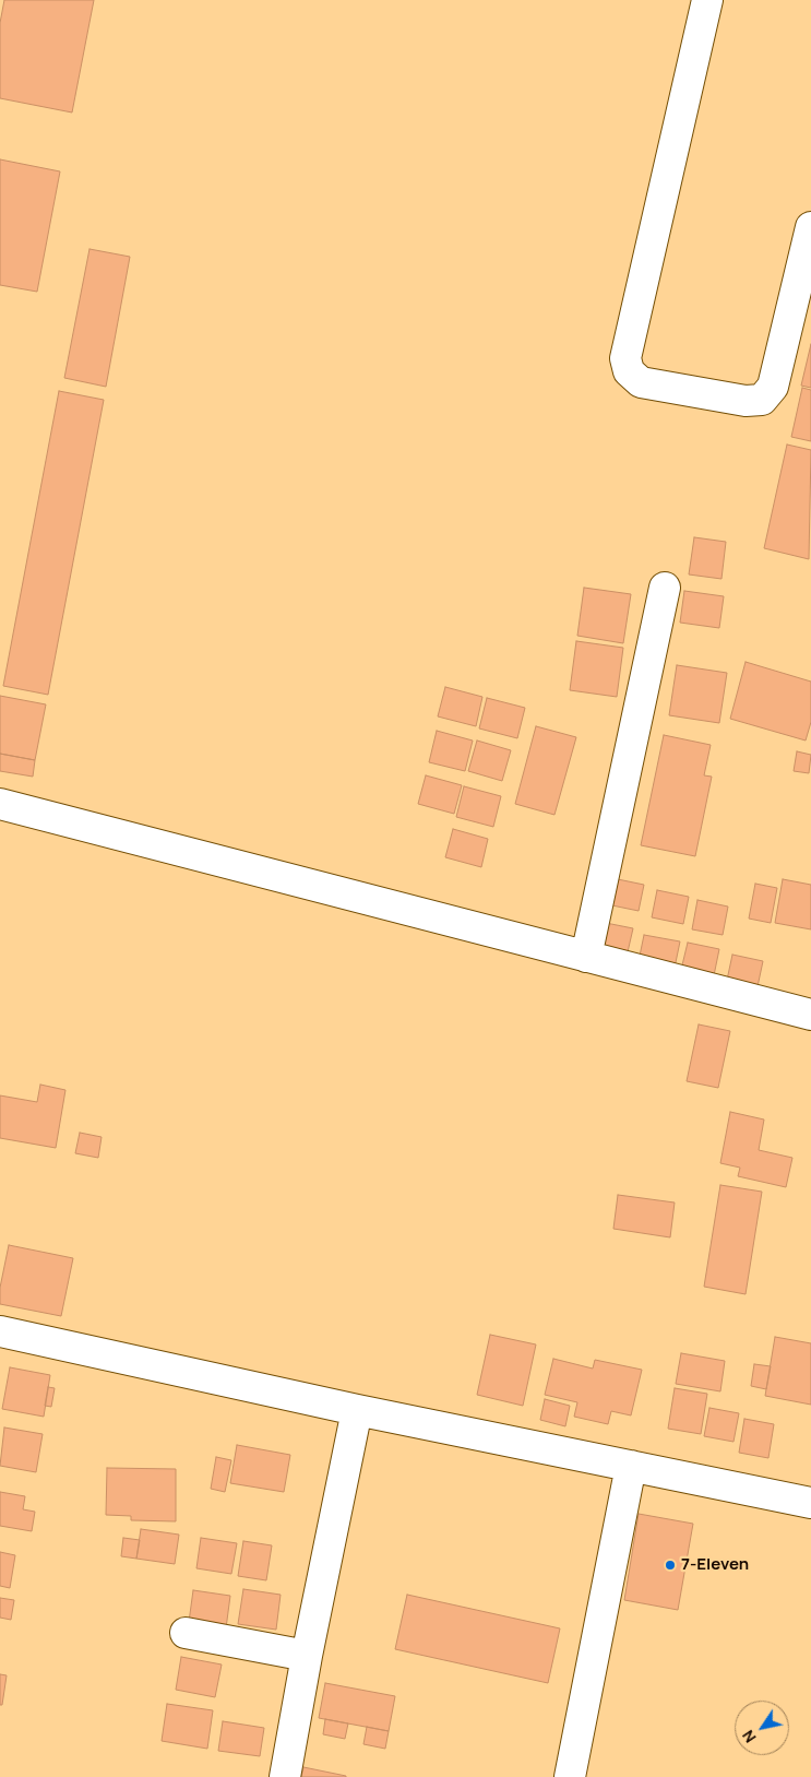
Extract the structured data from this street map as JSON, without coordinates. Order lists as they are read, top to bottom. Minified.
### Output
{"places":["7-Eleven"],"north":"bottom left"}
